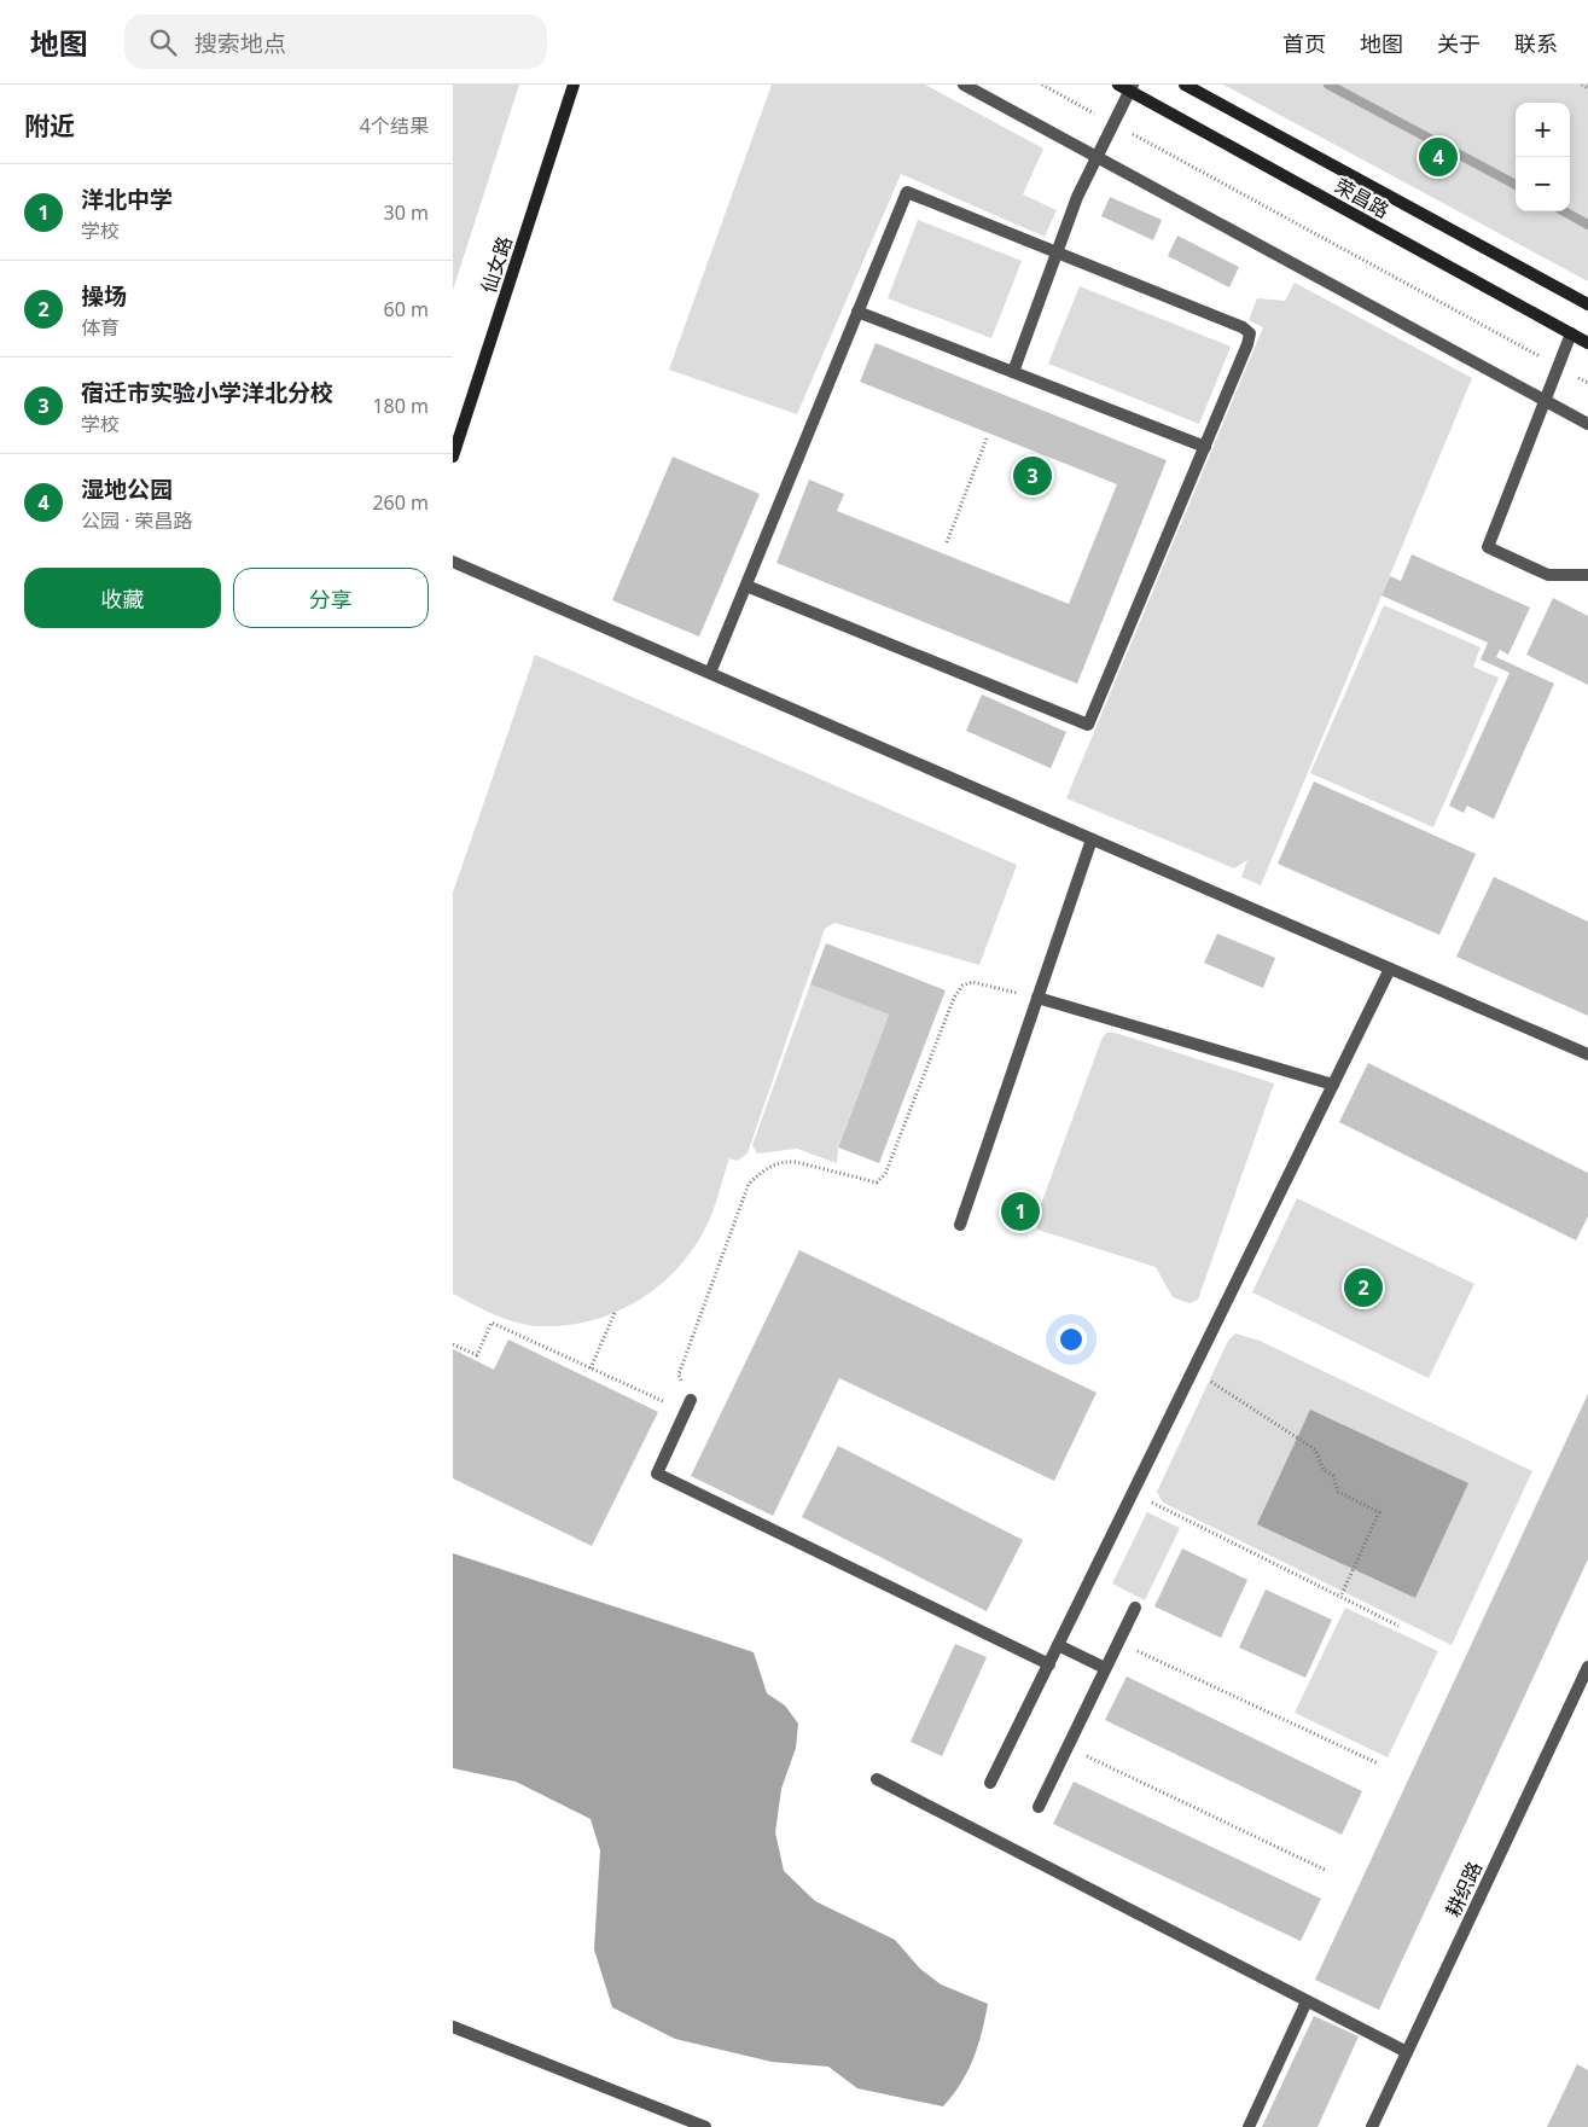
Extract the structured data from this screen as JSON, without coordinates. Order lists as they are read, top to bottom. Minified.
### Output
{"streets":{"street":["荣昌路","仙女路","耕织路"]},"page":{"header":"地图","search":"搜索地点","nav":["首页","地图","关于","联系"],"heading":["附近","4个结果"],"map_buttons":["+","−"],"pins":["4","3","1","2"],"list":[{"mark":"1","name":"洋北中学","note":"学校","value":"30 m"},{"mark":"2","name":"操场","note":"体育","value":"60 m"},{"mark":"3","name":"宿迁市实验小学洋北分校","note":"学校","value":"180 m"},{"mark":"4","name":"湿地公园","note":"公园 · 荣昌路","value":"260 m"}],"buttons":["收藏","分享"]}}
